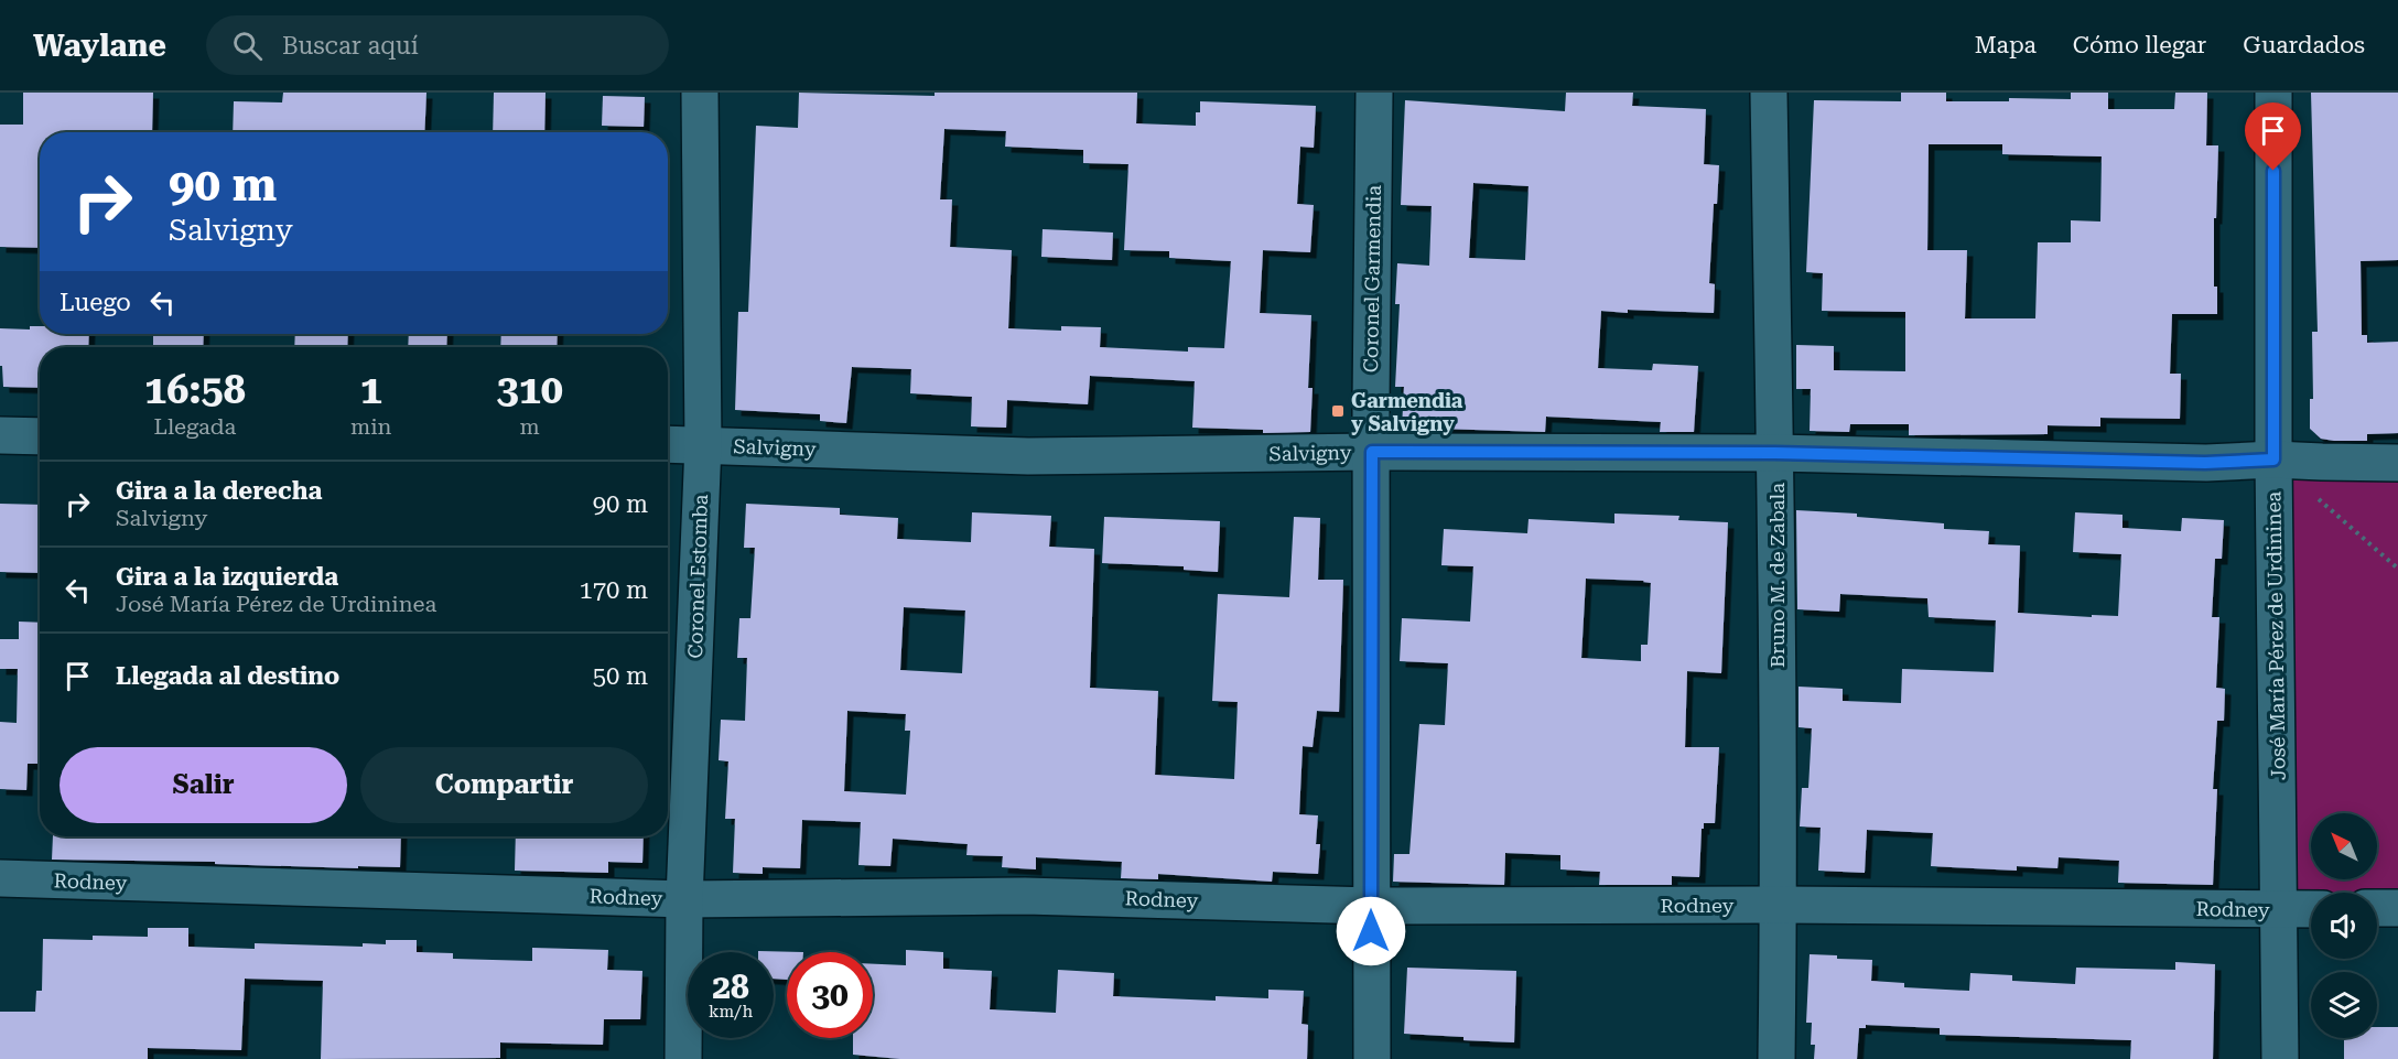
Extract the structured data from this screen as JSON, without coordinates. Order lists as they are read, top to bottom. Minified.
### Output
{"streets":{"street":["Coronel Garmendia","Salvigny","Bruno M. de Zabala","Coronel Estomba","José María Pérez de Urdininea","Rodney"]},"crossings":[["Coronel Garmendia","Salvigny"],["Coronel Garmendia","Rodney"],["Salvigny","Bruno M. de Zabala"],["Salvigny","Coronel Estomba"],["Salvigny","José María Pérez de Urdininea"],["Bruno M. de Zabala","Rodney"],["Coronel Estomba","Rodney"],["José María Pérez de Urdininea","Rodney"]],"places":{"transit":["Garmendia y Salvigny"]},"north":"top left","page":{"header":"Waylane","search":"Buscar aquí","nav":["Mapa","Cómo llegar","Guardados"],"turn":["90 m","Salvigny"],"then":"Luego","eta":["16:58","Llegada","1","min","310","m"],"list":[{"name":"Gira a la derecha","note":"Salvigny","value":"90 m"},{"name":"Gira a la izquierda","note":"José María Pérez de Urdininea","value":"170 m"},{"name":"Llegada al destino","value":"50 m"}],"buttons":["Salir","Compartir"],"speed":"28 km/h","limit":"30"}}
